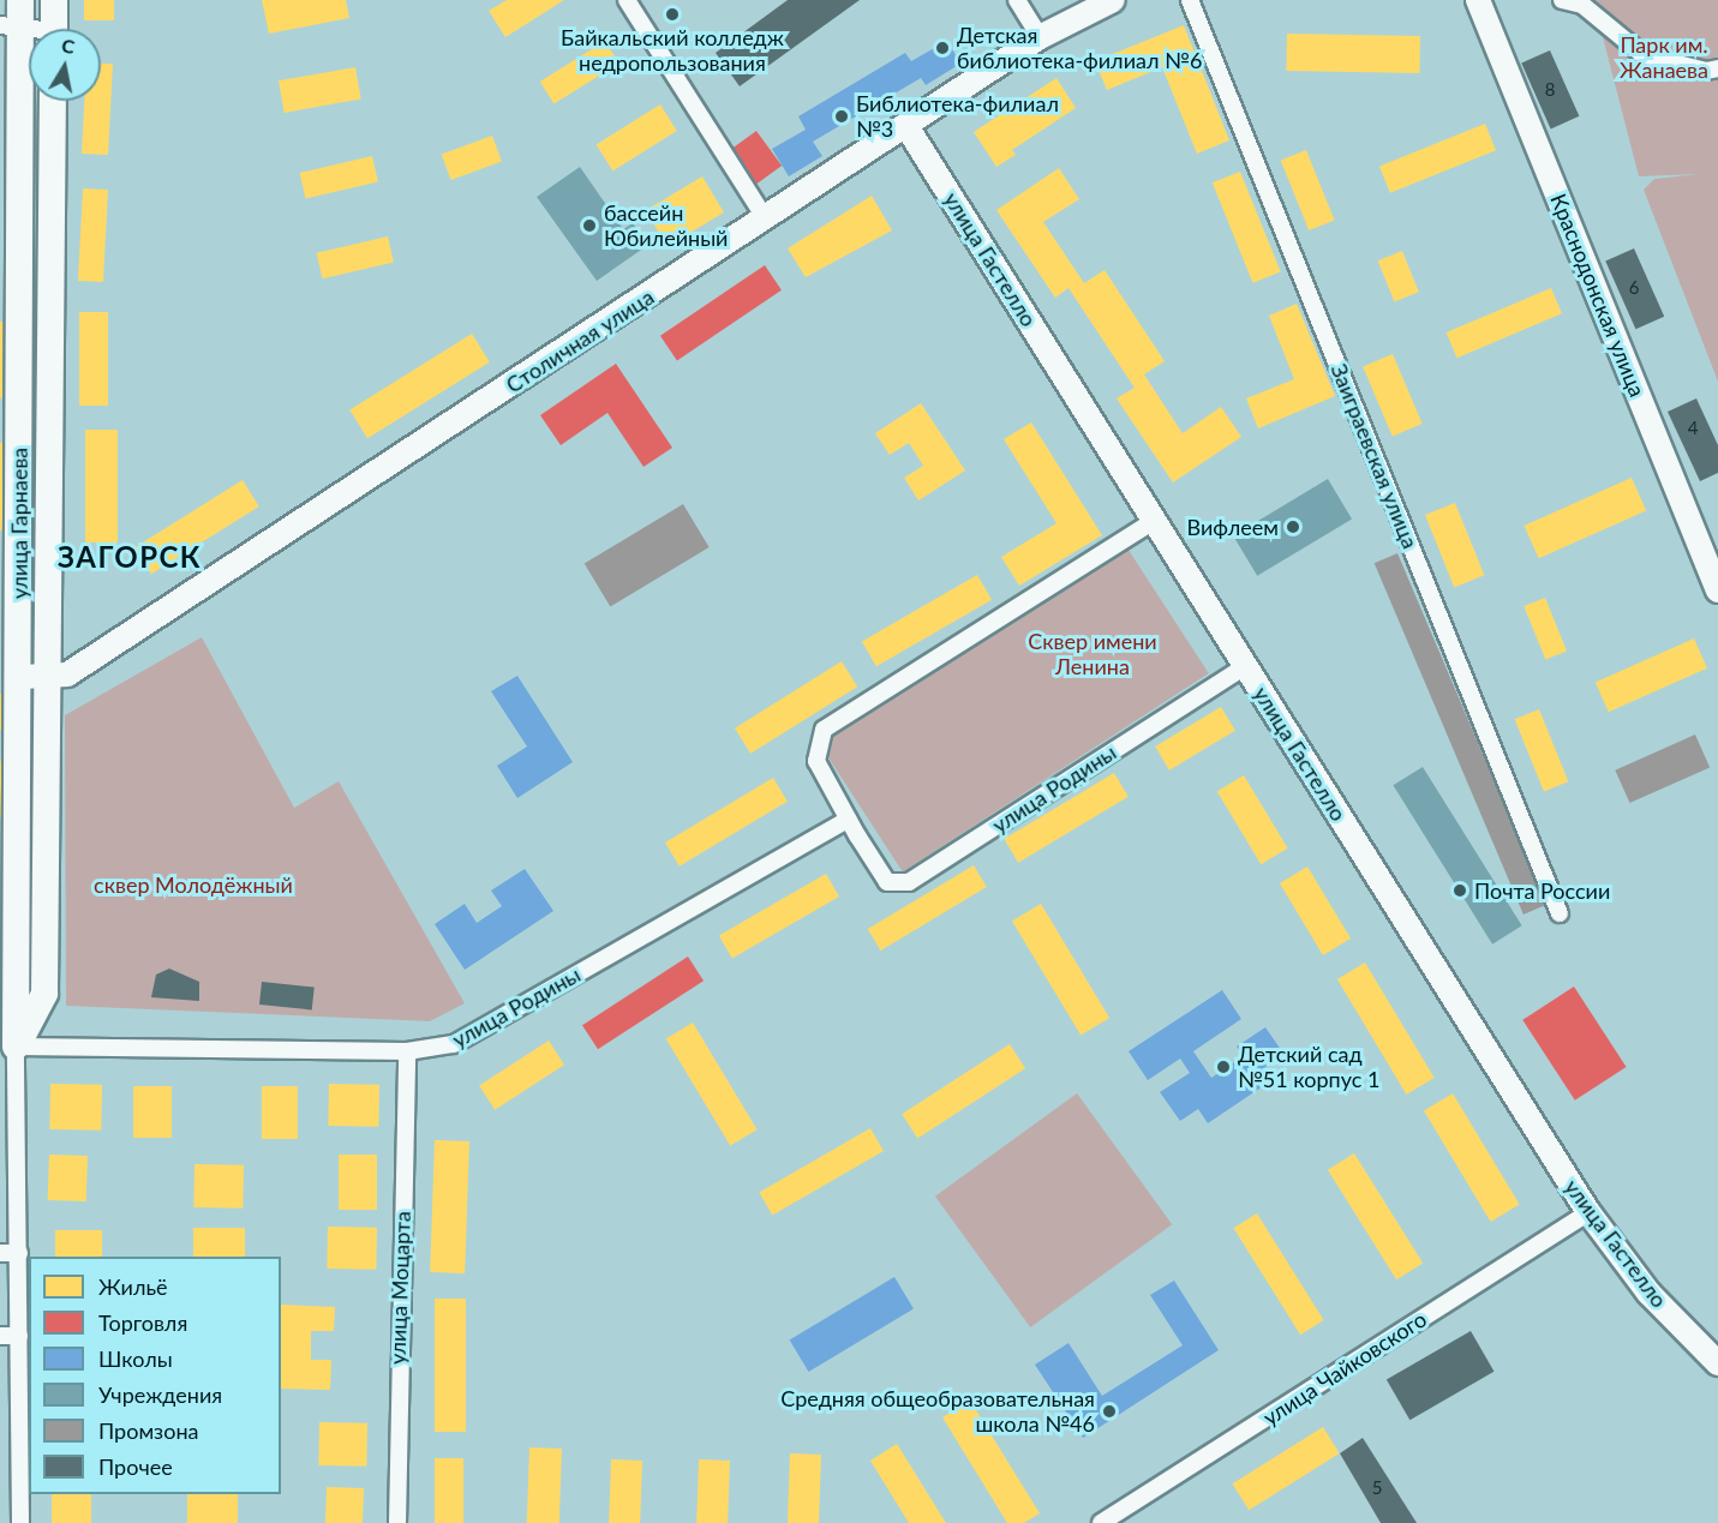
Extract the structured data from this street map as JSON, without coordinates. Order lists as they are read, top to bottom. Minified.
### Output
{"streets":{"main road":["улица Гарнаева"],"street":["улица Гастелло","Краснодонская улица","Столичная улица","Заиграевская улица","улица Родины","улица Моцарта","улица Чайковского"]},"crossings":[["улица Гастелло","Столичная улица"],["улица Гастелло","улица Родины"],["улица Гастелло","улица Чайковского"],["Столичная улица","улица Гарнаева"],["улица Гарнаева","улица Родины"],["улица Родины","улица Моцарта"]],"districts":["ЗАГОРСК"],"parks":["Парк им. Жанаева","Сквер имени Ленина","сквер Молодёжный"],"places":["Байкальский колледж недропользования","Детская библиотека-филиал №6","Библиотека-филиал №3","бассейн Юбилейный","Вифлеем","Почта России","Детский сад №51 корпус 1","Средняя общеобразовательная школа №46"],"house_numbers":["8","6","4","5"],"legend":["Жильё","Торговля","Школы","Учреждения","Промзона","Прочее"],"north":"top"}
